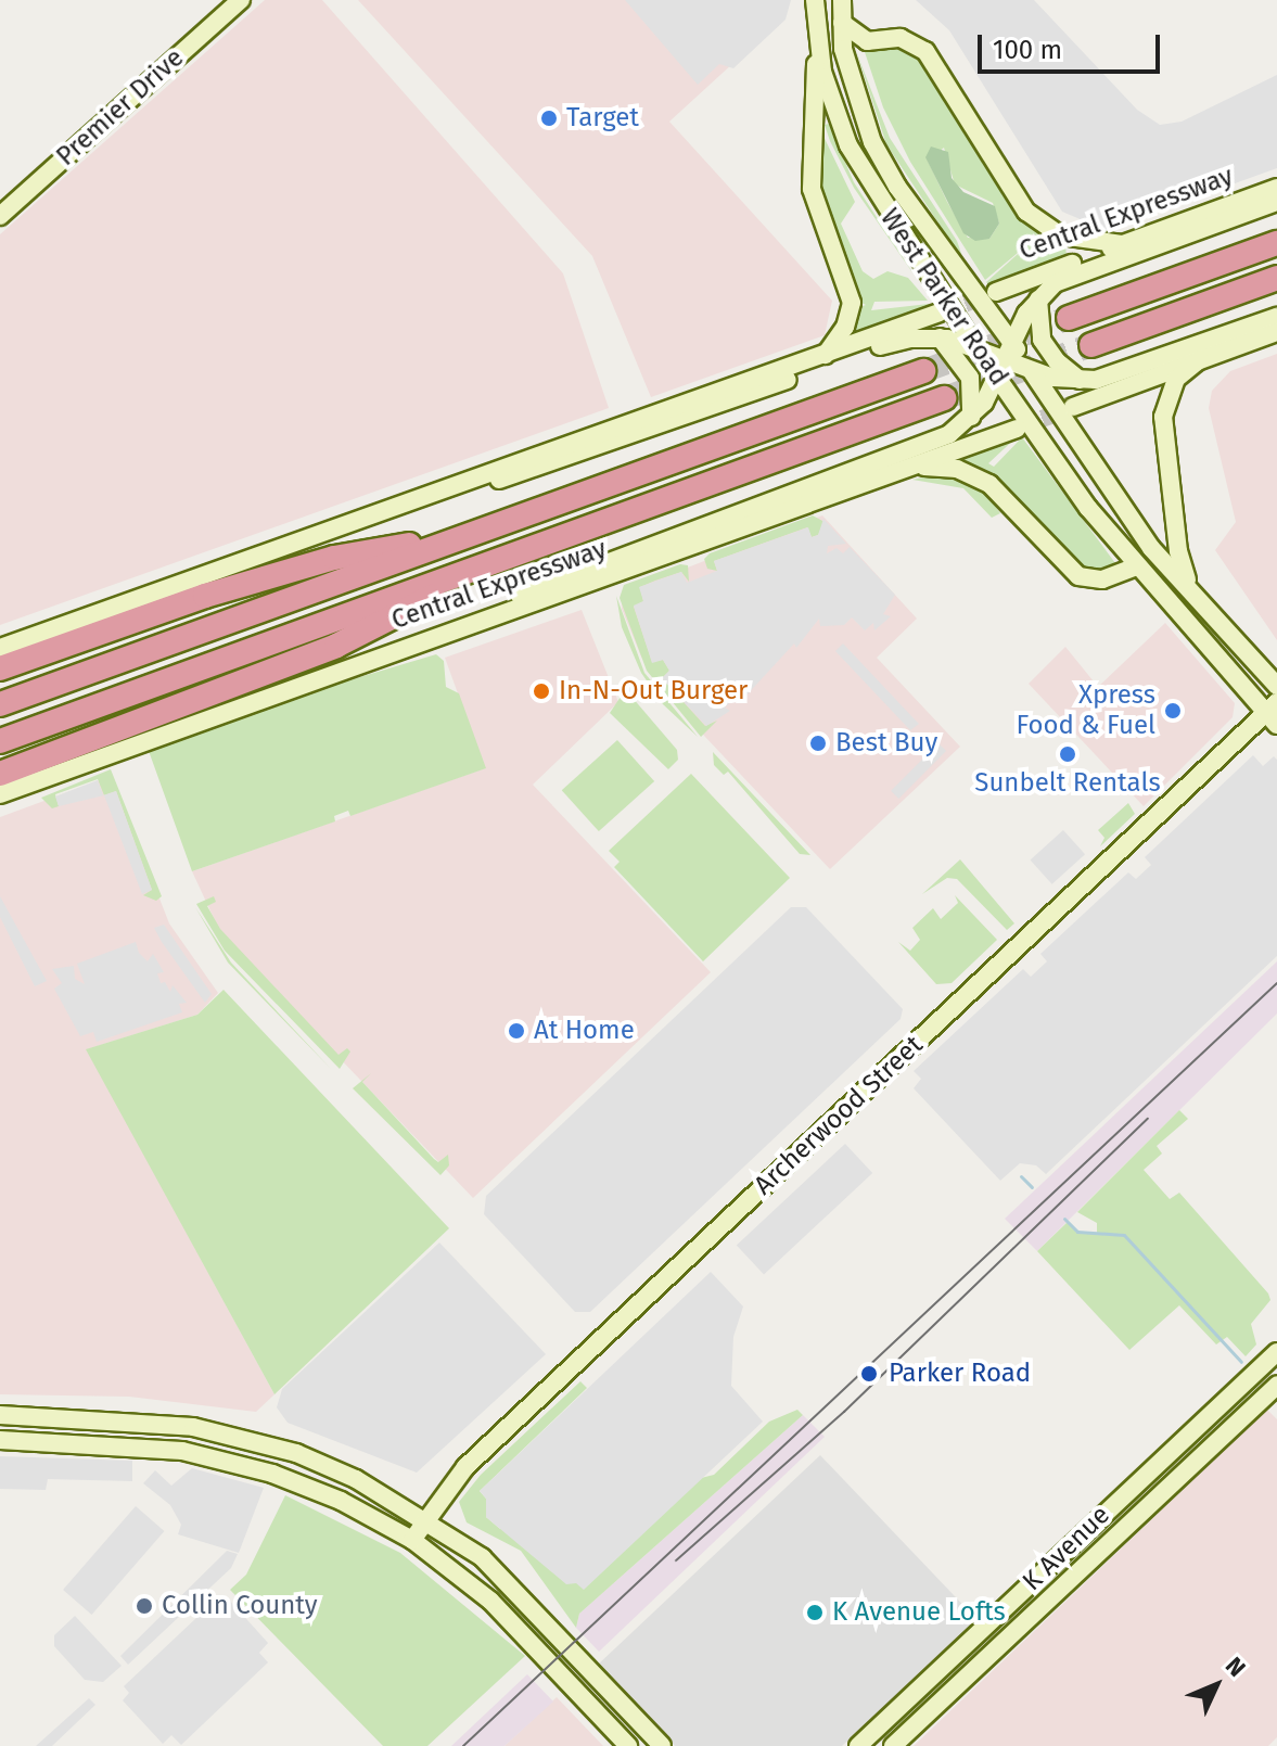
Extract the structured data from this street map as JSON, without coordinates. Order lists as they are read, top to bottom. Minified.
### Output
{"streets":{"highway":["Central Expressway"],"main road":["Premier Drive","West Parker Road","Archerwood Street","K Avenue"]},"crossings":[["West Parker Road","Archerwood Street"]],"places":["Target","In-N-Out Burger","Xpress Food & Fuel","Best Buy","Sunbelt Rentals","At Home","Parker Road","Collin County","K Avenue Lofts"],"scale_bar":"100 m","north":"top right"}
